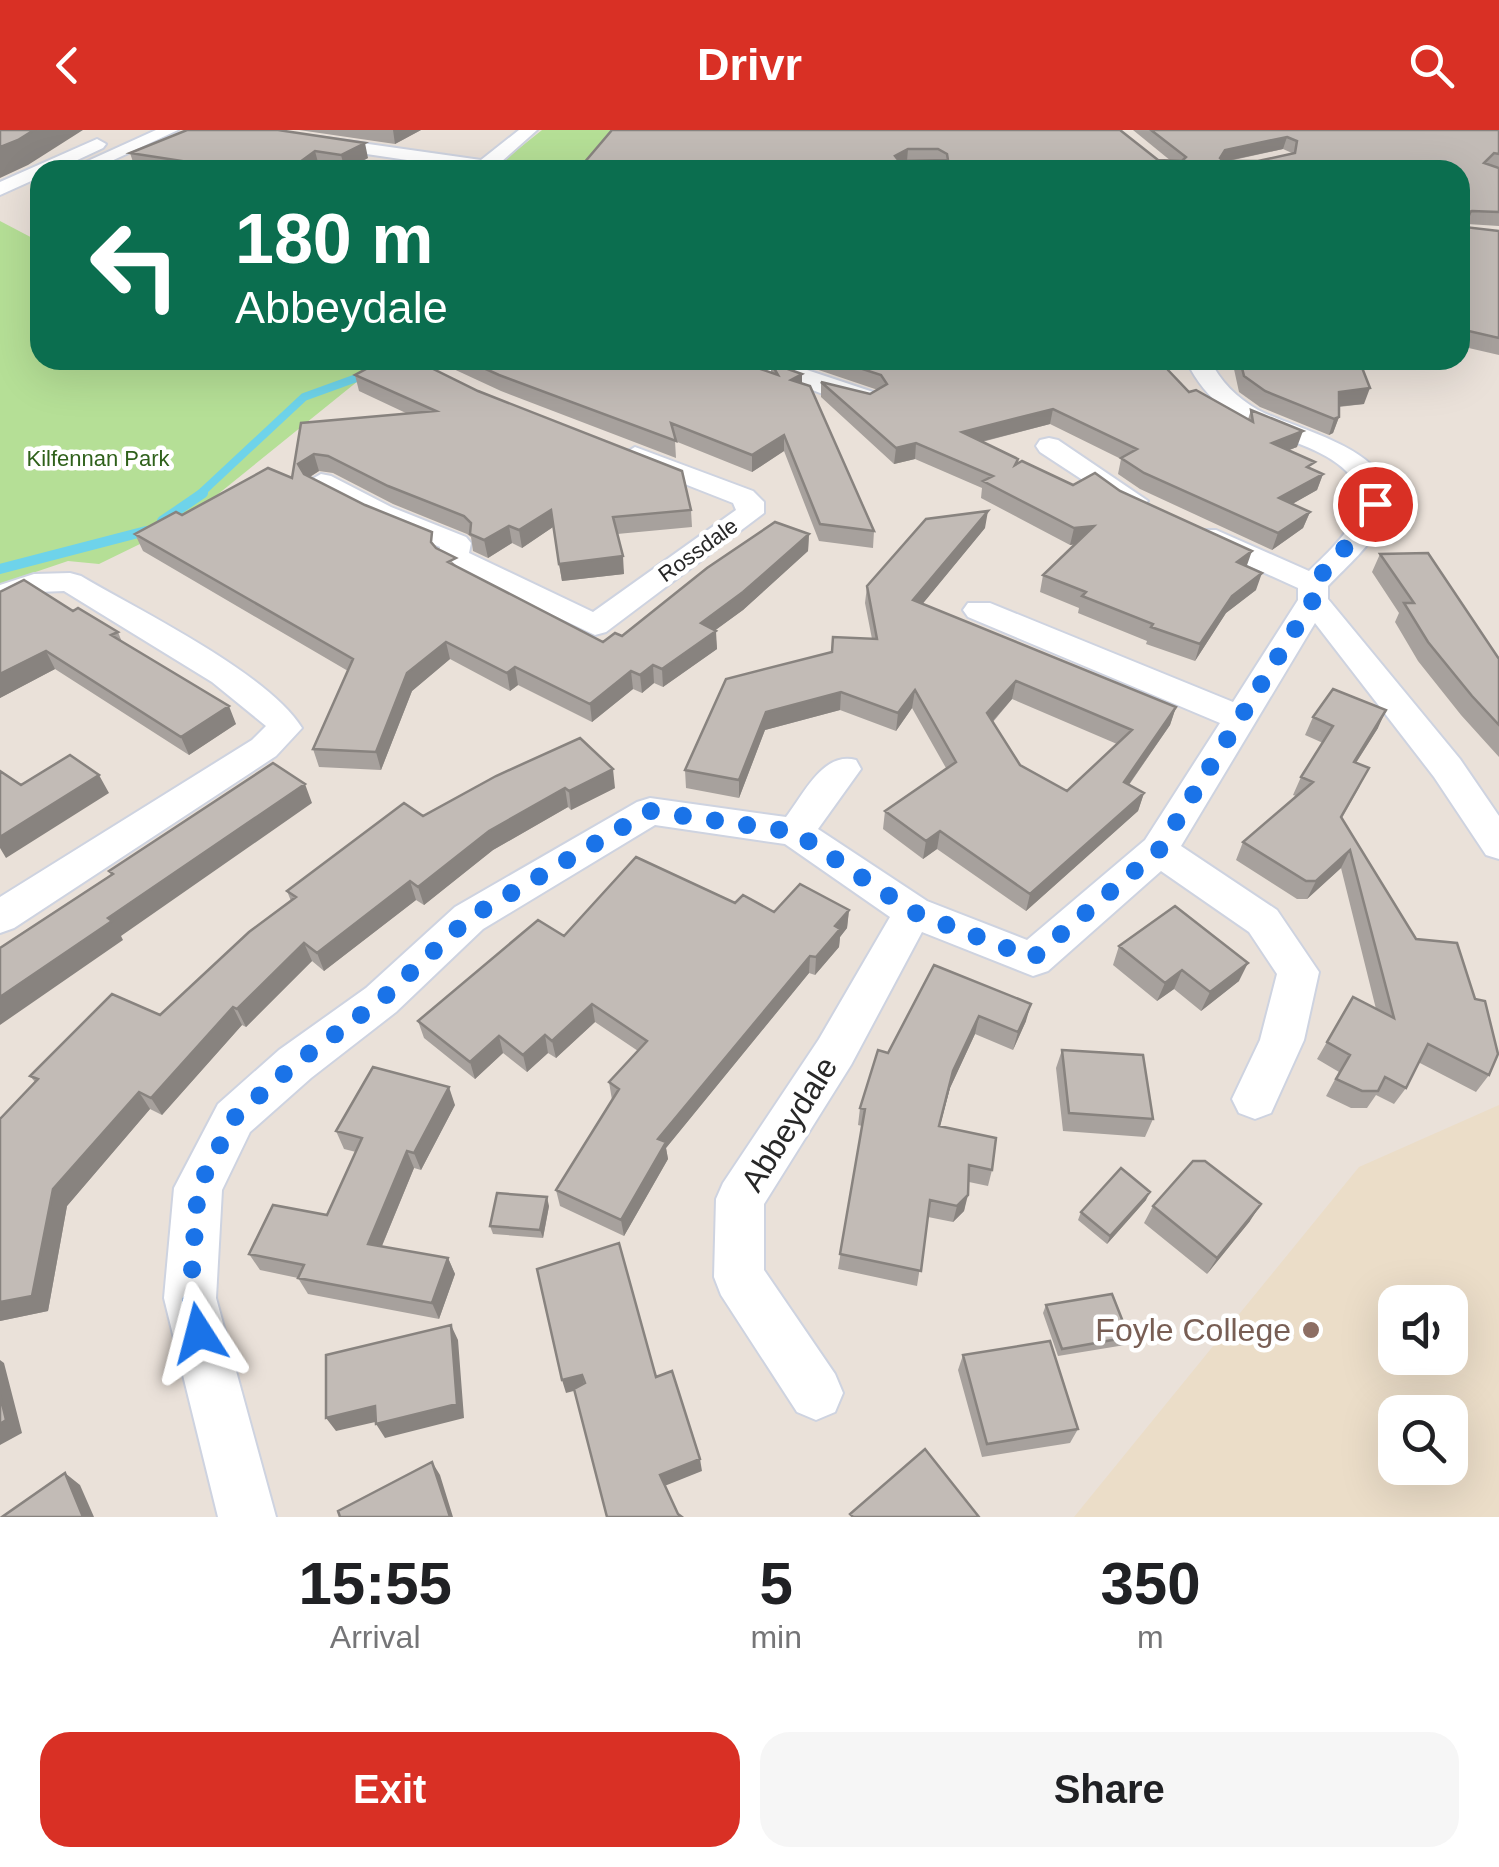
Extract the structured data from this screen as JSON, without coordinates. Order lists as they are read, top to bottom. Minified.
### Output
{"streets":{"street":["Rossdale","Abbeydale"]},"parks":["Kilfennan Park"],"places":["Foyle College"],"page":{"header":"Drivr","turn":["180 m","Abbeydale"],"eta":["15:55","Arrival","5","min","350","m"],"buttons":["Exit","Share"]}}
